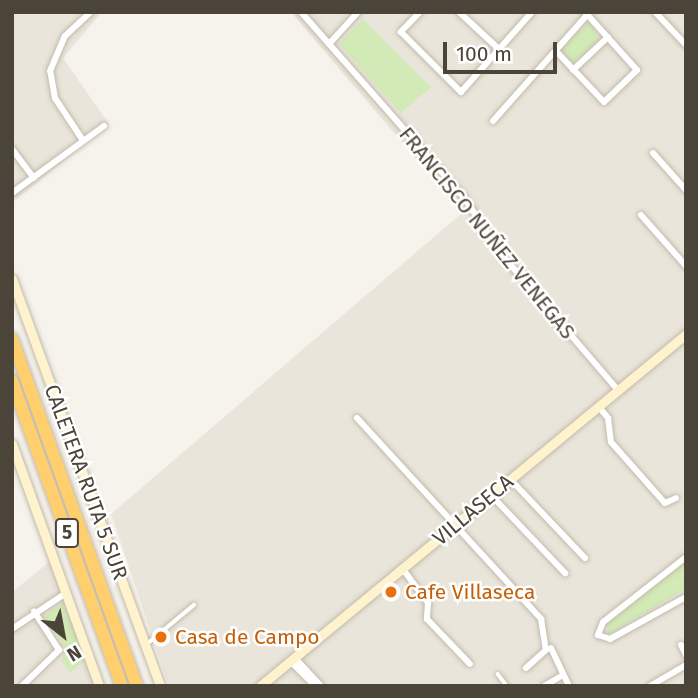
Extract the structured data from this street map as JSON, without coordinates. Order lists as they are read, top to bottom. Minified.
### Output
{"streets":{"highway":["5"],"main road":["CALETERA RUTA 5 SUR","VILLASECA"],"street":["FRANCISCO NUÑEZ VENEGAS"]},"crossings":[["FRANCISCO NUÑEZ VENEGAS","VILLASECA"]],"places":["Cafe Villaseca","Casa de Campo"],"scale_bar":"100 m","north":"bottom right"}
